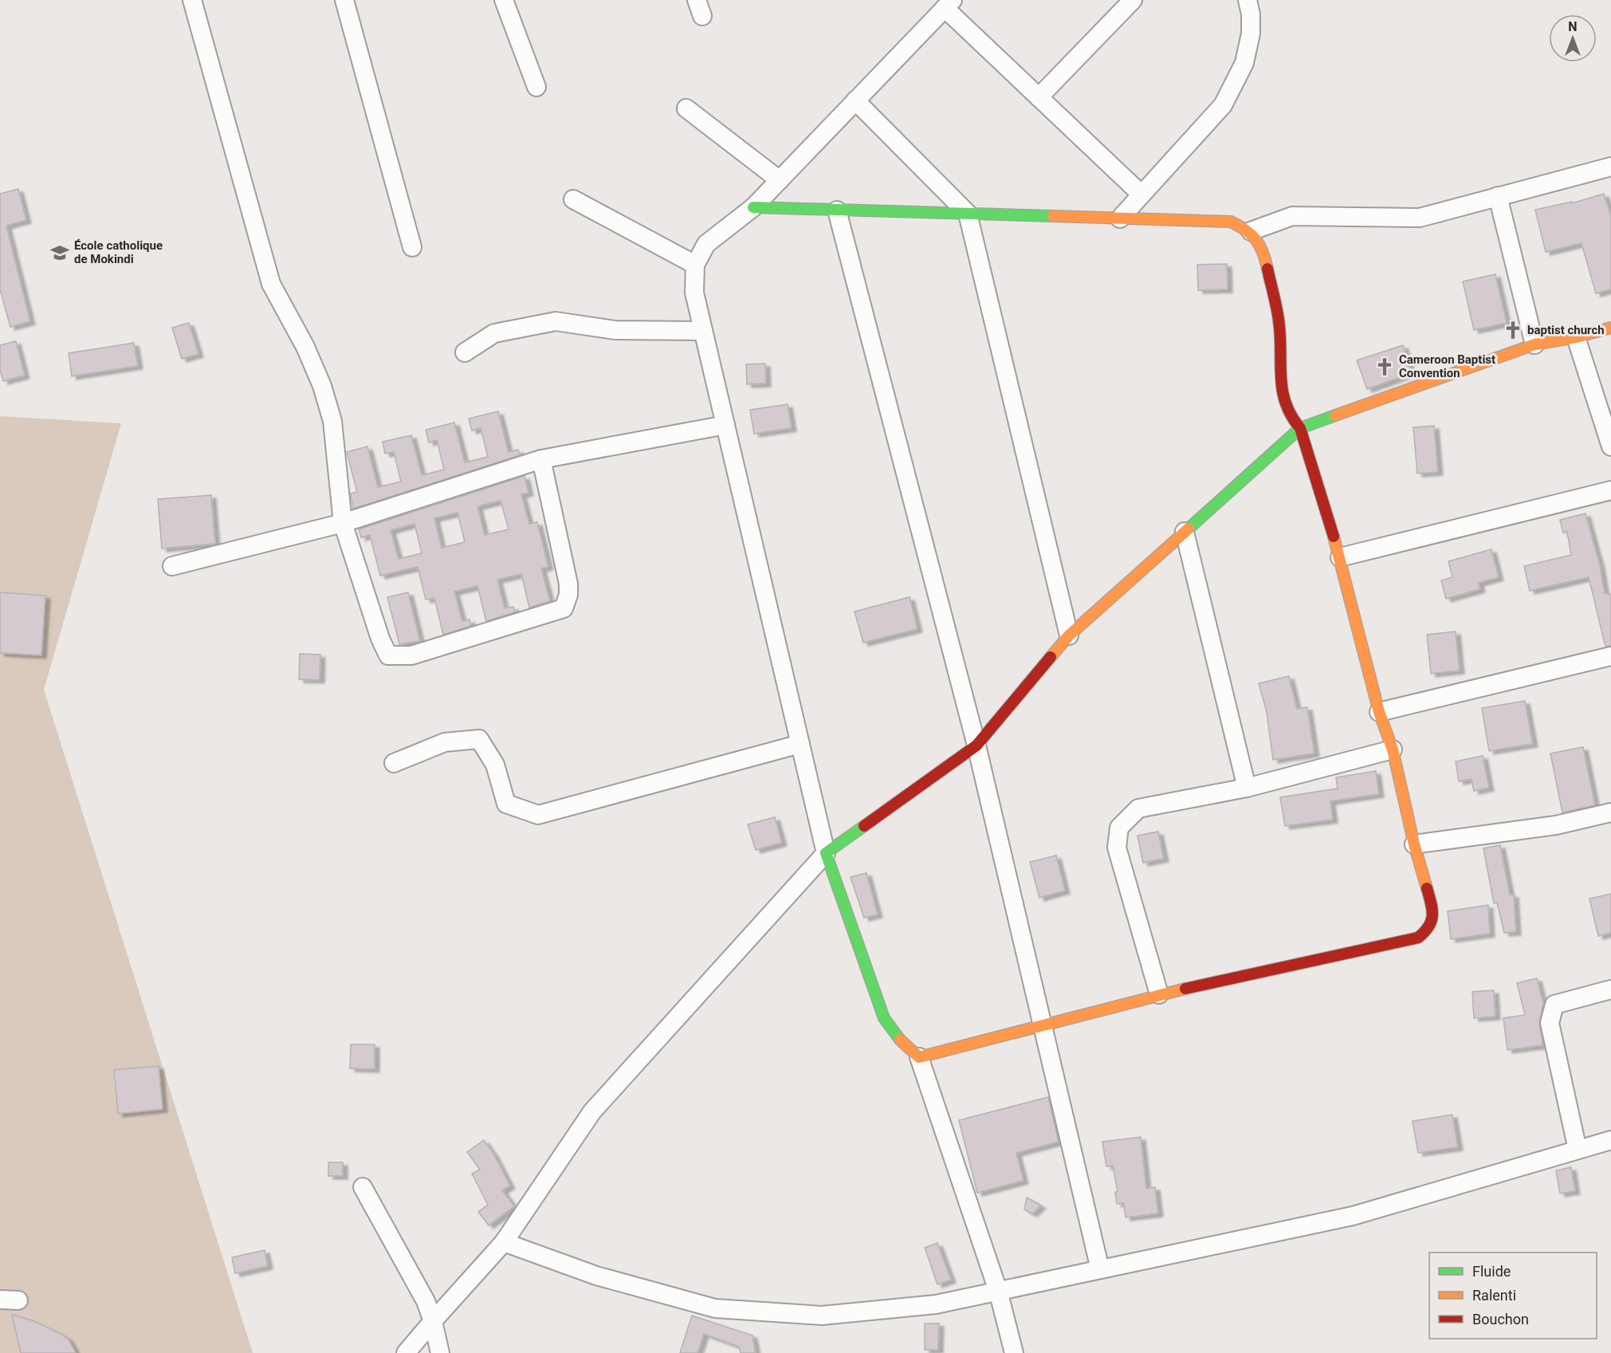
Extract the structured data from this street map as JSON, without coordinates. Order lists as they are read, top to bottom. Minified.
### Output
{"places":{"school or university":["École catholique de Mokindi"],"church":["baptist church","Cameroon Baptist Convention"]},"legend":["Fluide","Ralenti","Bouchon"],"north":"top"}
